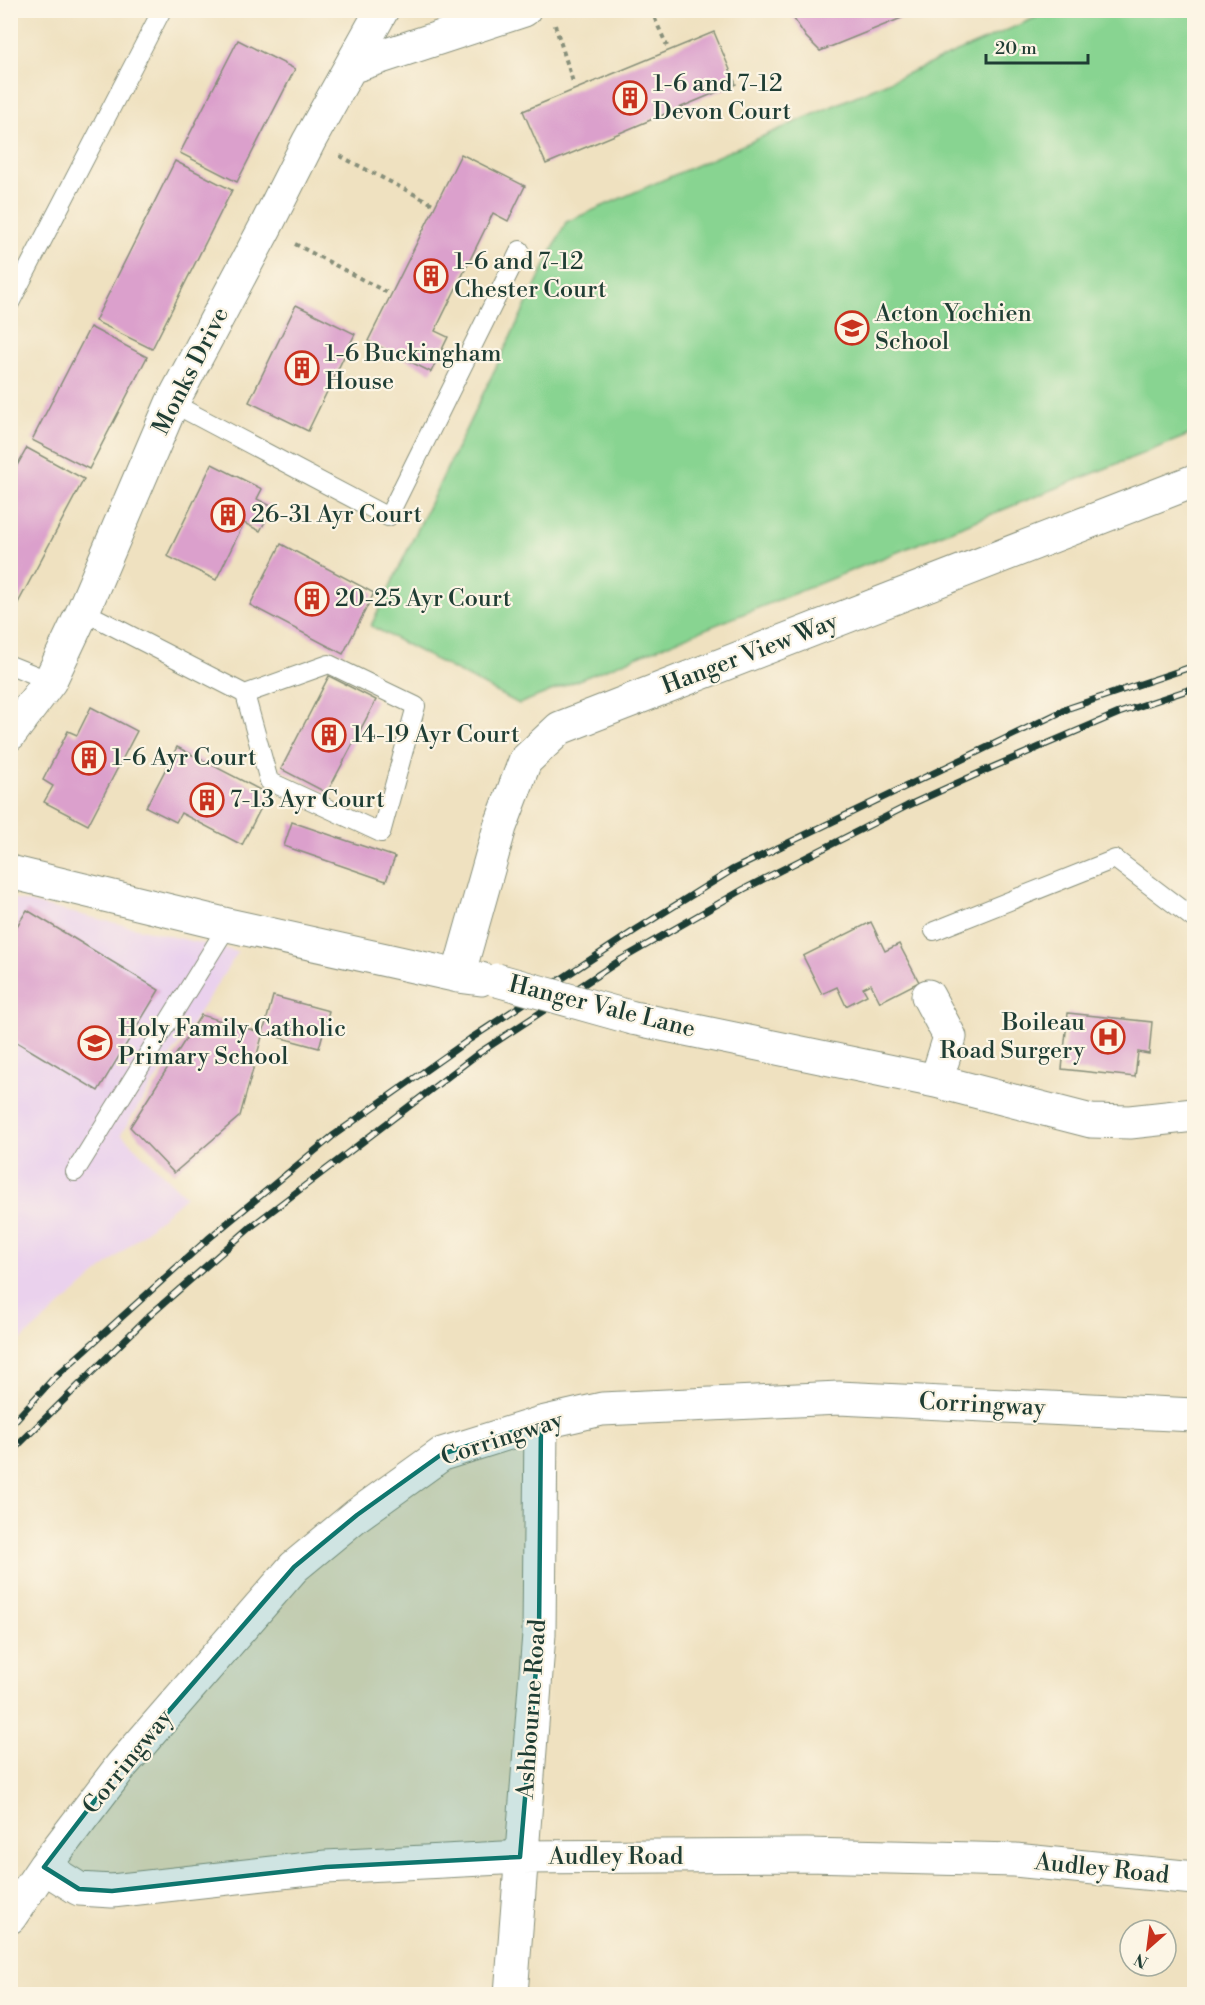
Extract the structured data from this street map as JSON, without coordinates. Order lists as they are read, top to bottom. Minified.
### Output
{"streets":{"street":["Monks Drive","Hanger View Way","Hanger Vale Lane","Corringway","Ashbourne Road","Audley Road"]},"crossings":[["Hanger View Way","Hanger Vale Lane"],["Corringway","Ashbourne Road"],["Corringway","Audley Road"],["Ashbourne Road","Audley Road"]],"places":{"building":["1-6 and 7-12 Devon Court","1-6 and 7-12 Chester Court","1-6 Buckingham House","26-31 Ayr Court","20-25 Ayr Court","14-19 Ayr Court","1-6 Ayr Court","7-13 Ayr Court"],"school or university":["Acton Yochien School","Holy Family Catholic Primary School"],"hospital":["Boileau Road Surgery"]},"scale_bar":"20 m","north":"bottom left"}
